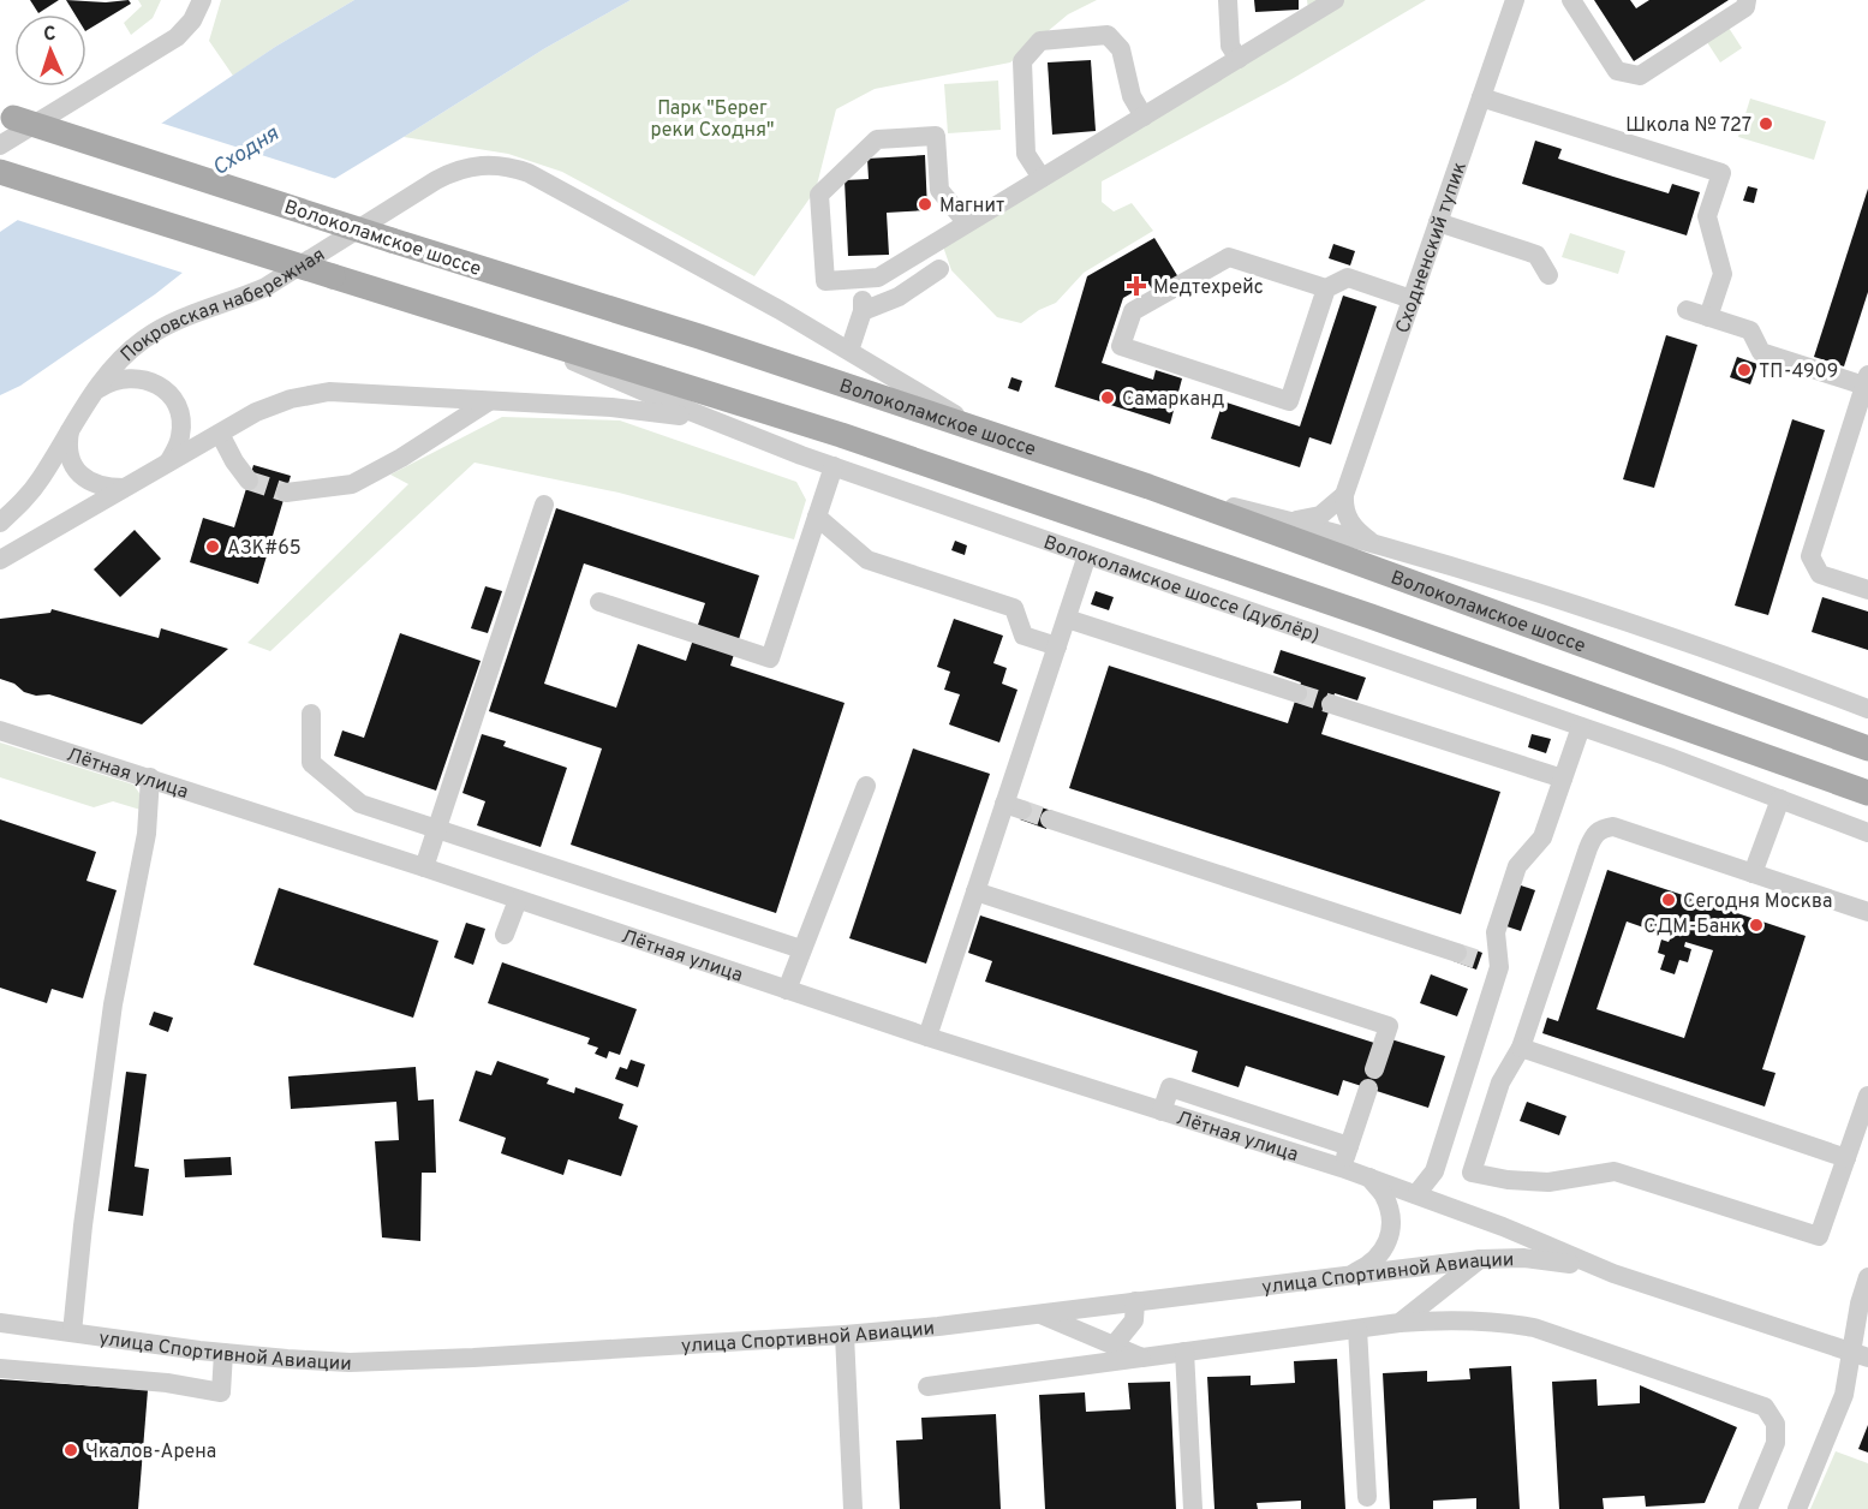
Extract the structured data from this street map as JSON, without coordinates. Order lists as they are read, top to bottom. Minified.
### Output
{"streets":{"main road":["Волоколамское шоссе"],"street":["Сходненский тупик","Покровская набережная","Волоколамское шоссе (дублёр)","Лётная улица","улица Спортивной Авиации"]},"crossings":[["Волоколамское шоссе","Покровская набережная"],["Лётная улица","улица Спортивной Авиации"]],"water":["Сходня"],"parks":["Парк \"Берег реки Сходня\""],"places":{"other":["Школа № 727","Магнит","ТП-4909","Самарканд","АЗК#65","Сегодня Москва","СДМ-Банк","Чкалов-Арена"],"health":["Медтехрейс"]},"north":"top"}
